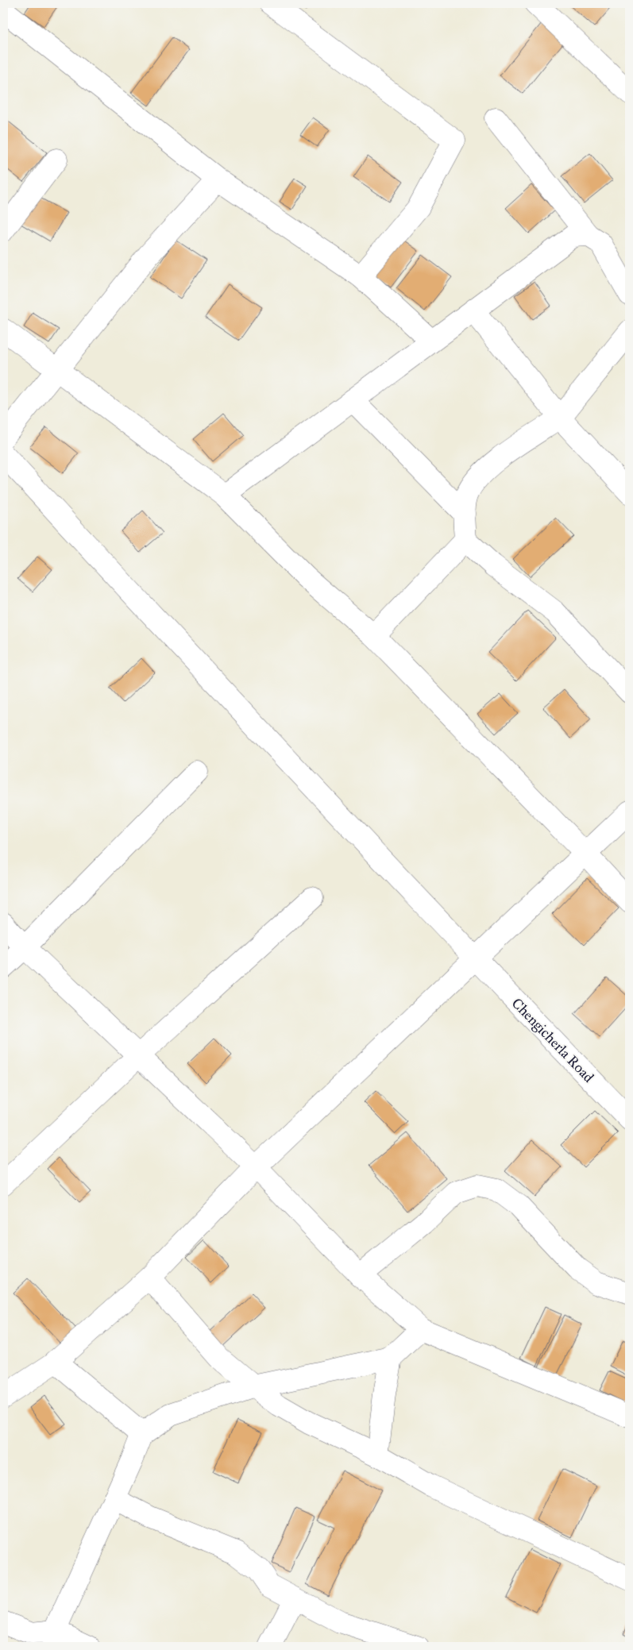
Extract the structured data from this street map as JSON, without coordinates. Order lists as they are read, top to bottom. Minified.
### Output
{"streets":{"street":["Chengicherla Road"]}}
